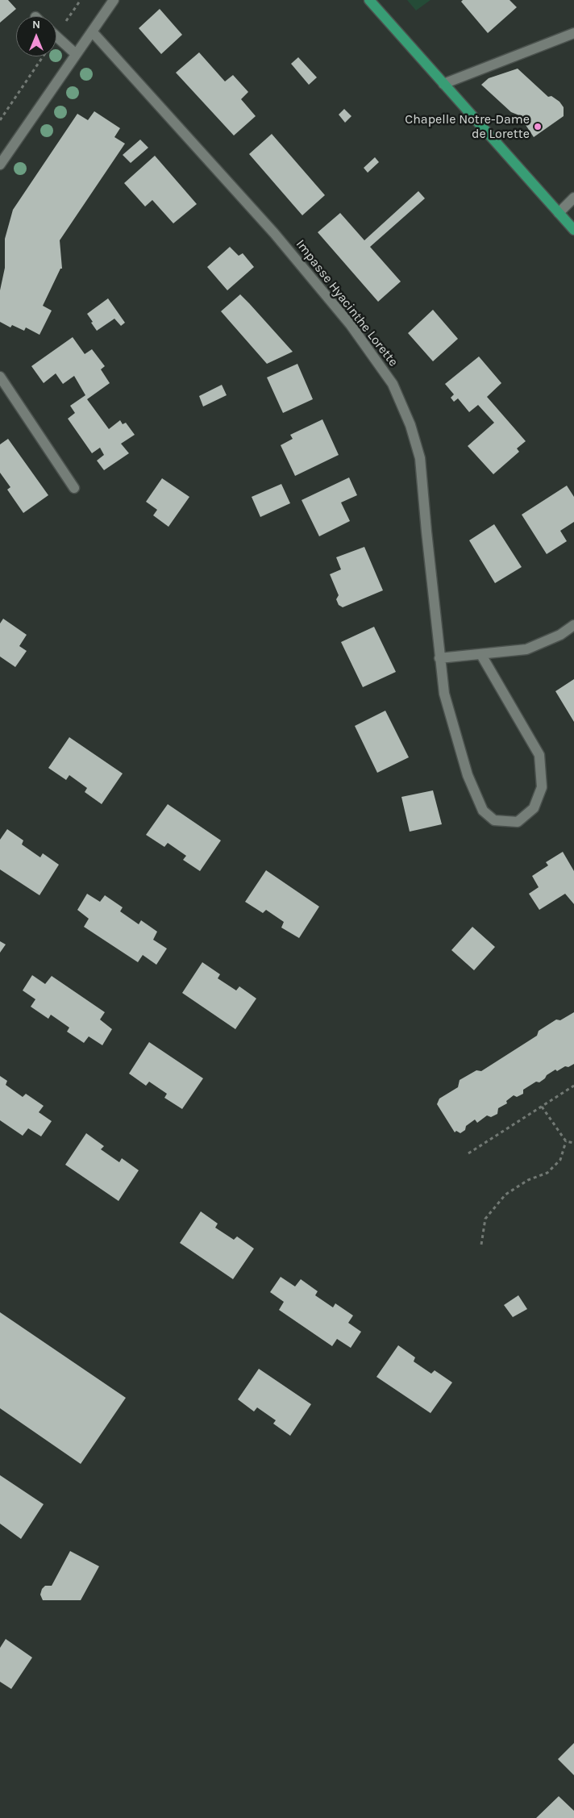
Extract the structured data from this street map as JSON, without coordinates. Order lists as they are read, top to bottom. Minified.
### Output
{"streets":{"street":["Impasse Hyacinthe Lorette"]},"places":["Chapelle Notre-Dame de Lorette"],"north":"top"}
